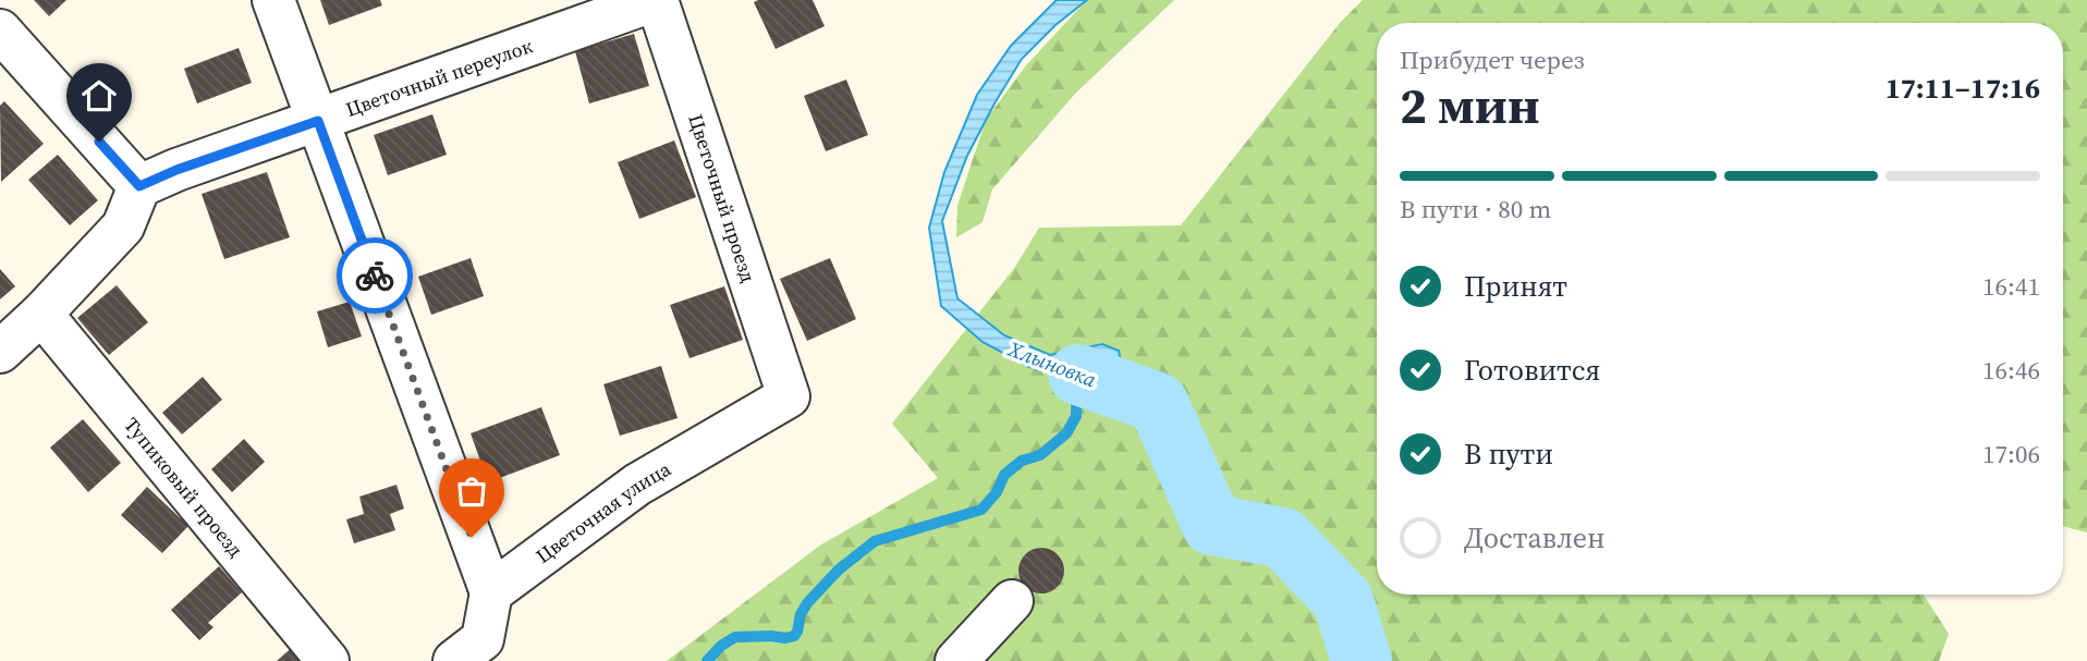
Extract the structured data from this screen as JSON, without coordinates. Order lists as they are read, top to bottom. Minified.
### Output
{"streets":{"street":["Цветочный переулок","Цветочный проезд","Тупиковый проезд","Цветочная улица"]},"crossings":[["Цветочный переулок","Цветочный проезд"],["Цветочный проезд","Цветочная улица"]],"water":["Хлыновка"],"page":{"heading":["2 мин","Прибудет через","17:11–17:16"],"bar":"В пути · 80 m","list":[["Принят","16:41"],["Готовится","16:46"],["В пути","17:06"],"Доставлен"]}}
